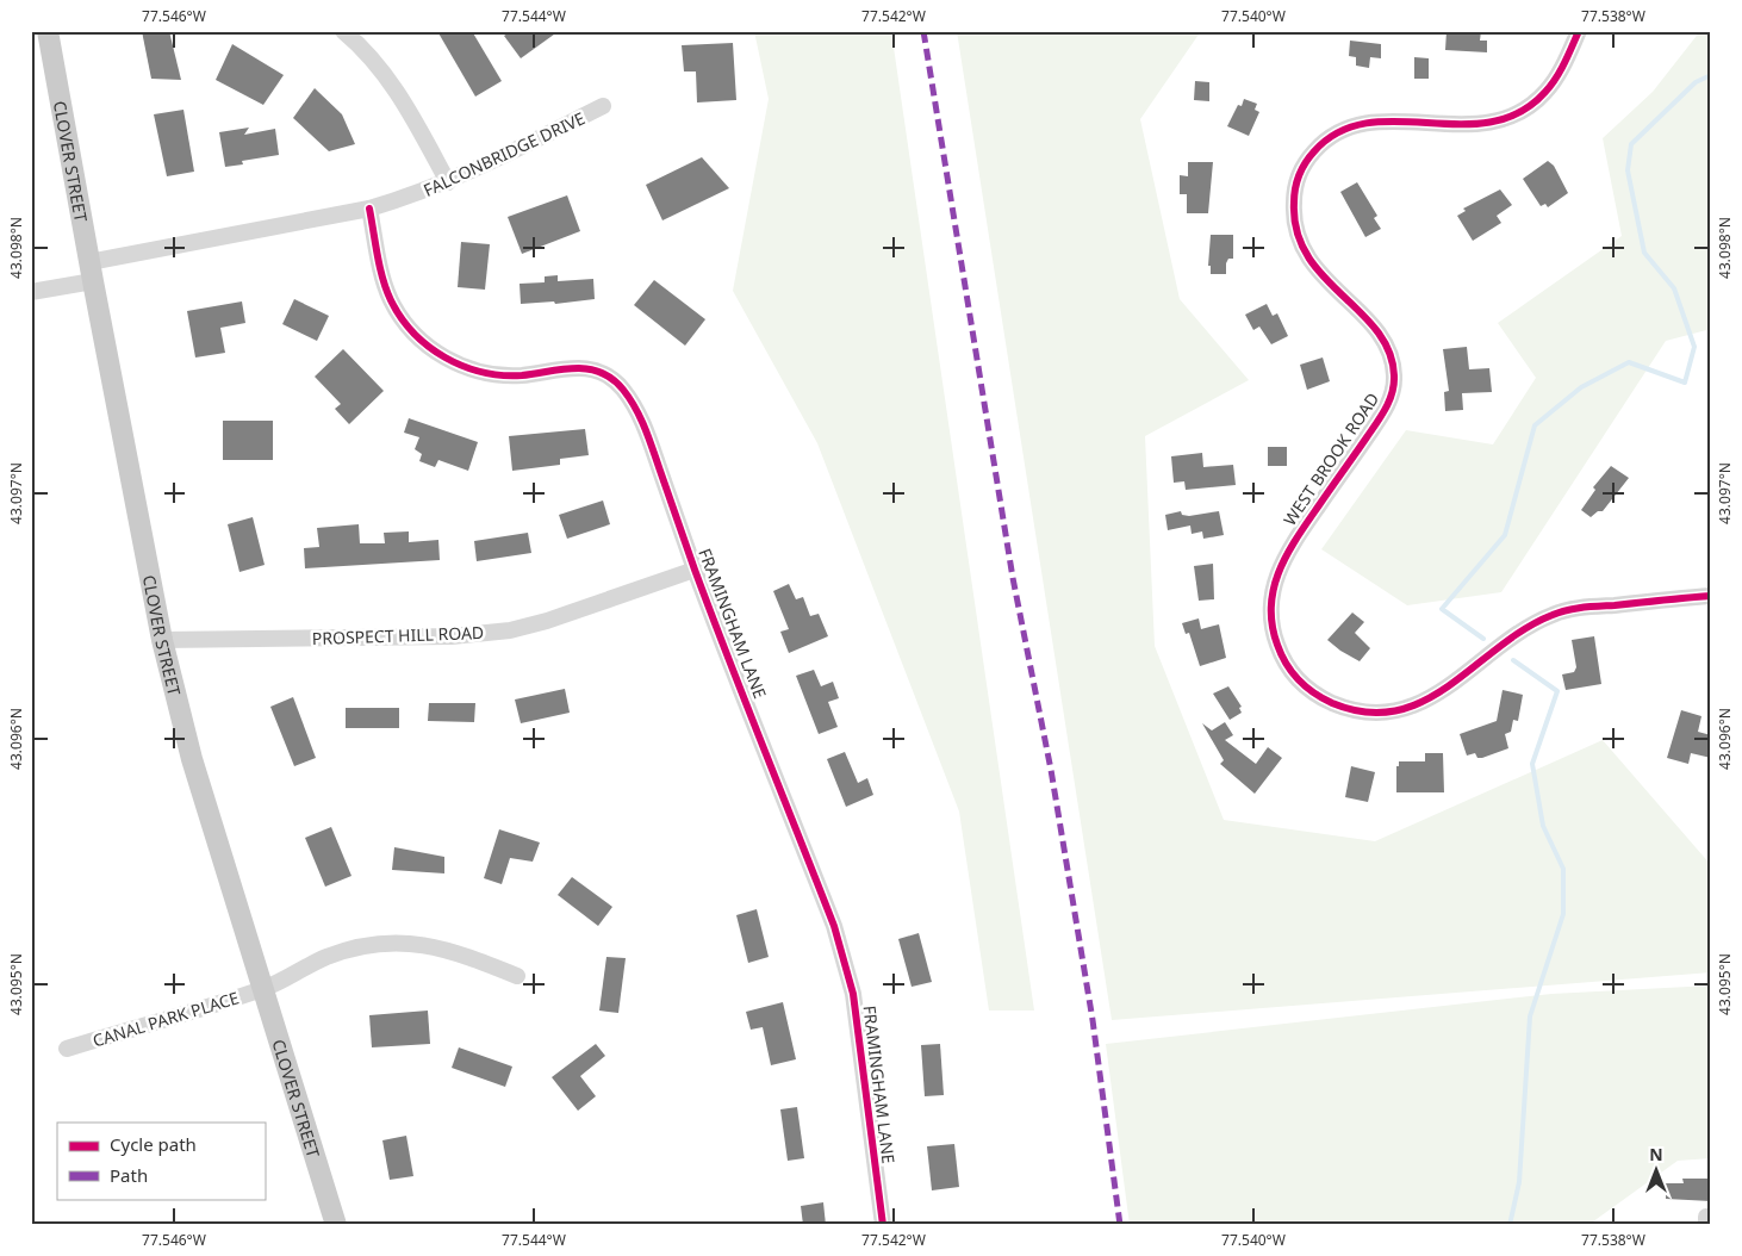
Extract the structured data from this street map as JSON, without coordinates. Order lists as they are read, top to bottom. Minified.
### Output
{"streets":{"main road":["CLOVER STREET"],"street":["FALCONBRIDGE DRIVE","WEST BROOK ROAD","FRAMINGHAM LANE","PROSPECT HILL ROAD","CANAL PARK PLACE"]},"crossings":[["FALCONBRIDGE DRIVE","CLOVER STREET"],["FALCONBRIDGE DRIVE","FRAMINGHAM LANE"],["CLOVER STREET","PROSPECT HILL ROAD"],["CLOVER STREET","CANAL PARK PLACE"],["FRAMINGHAM LANE","PROSPECT HILL ROAD"]],"legend":["Cycle path","Path"],"north":"top","coordinates":["77.546°W","77.544°W","77.542°W","77.540°W","77.538°W","43.098°N","43.097°N","43.096°N","43.095°N"]}
